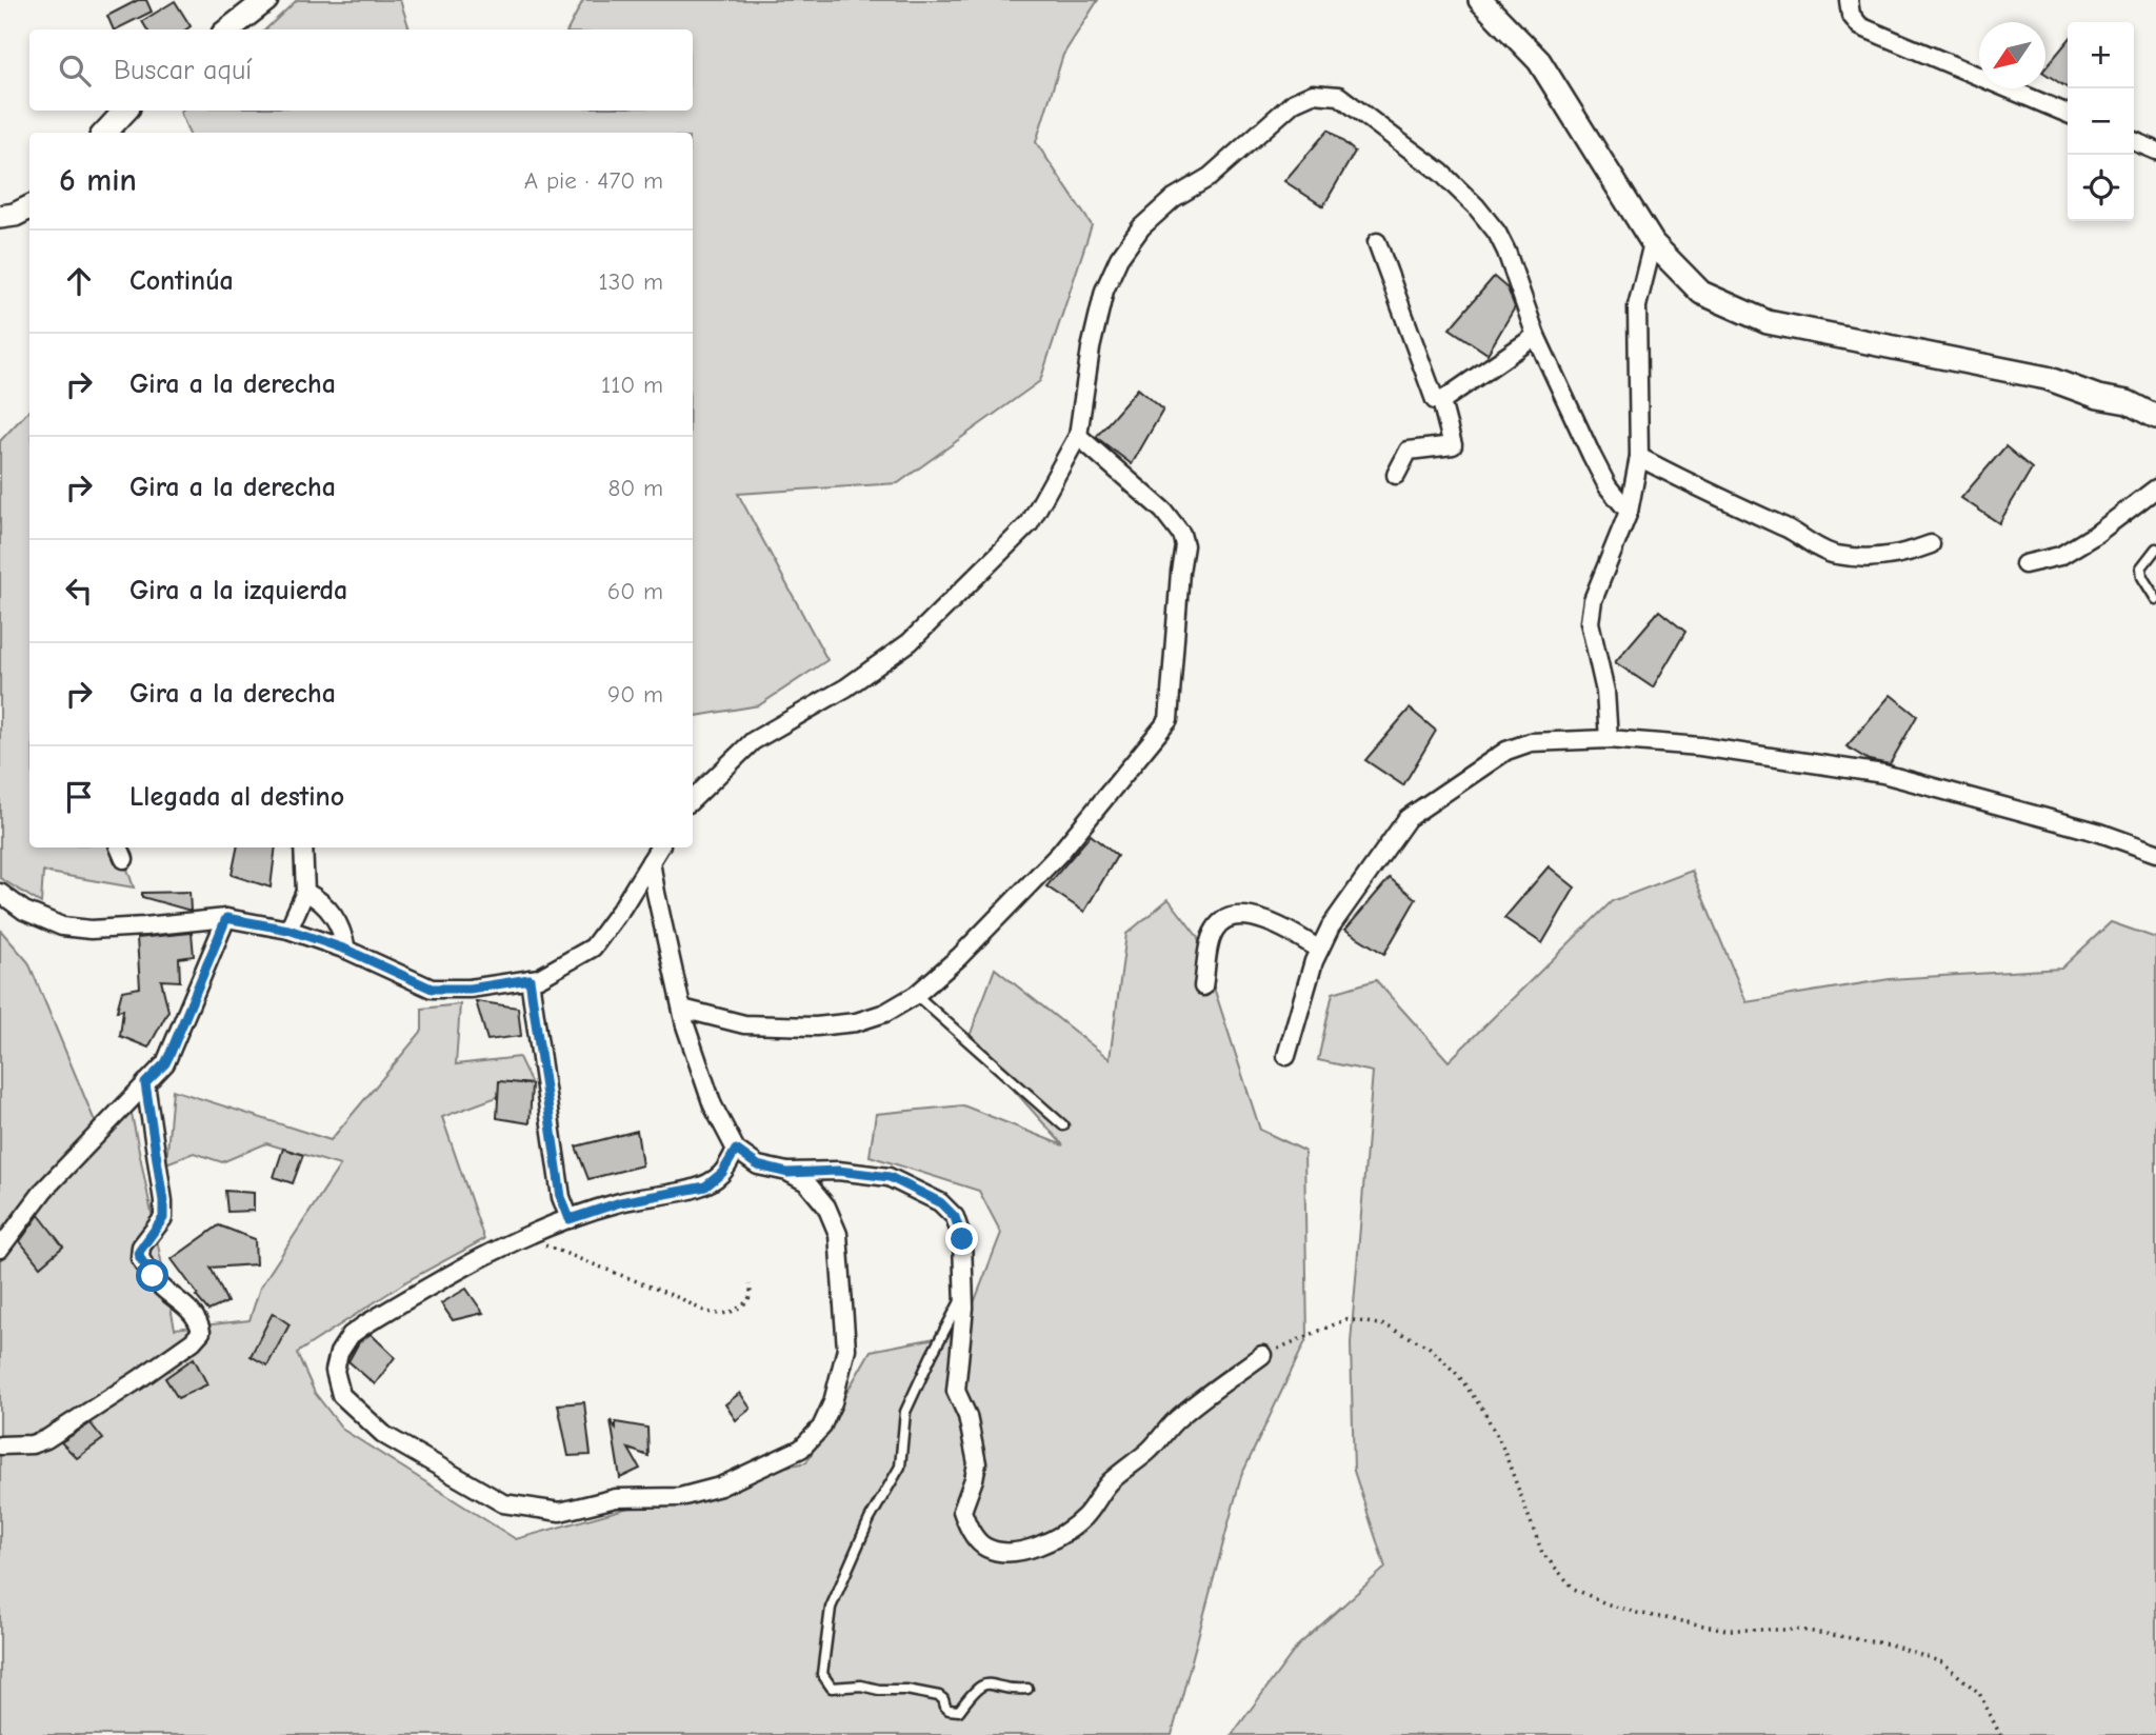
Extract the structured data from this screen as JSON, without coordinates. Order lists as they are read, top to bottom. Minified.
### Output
{"north":"bottom left","page":{"map_buttons":["+","−"],"search":"Buscar aquí","heading":["6 min","A pie · 470 m"],"list":[["Continúa","130 m"],["Gira a la derecha","110 m"],["Gira a la derecha","80 m"],["Gira a la izquierda","60 m"],["Gira a la derecha","90 m"],"Llegada al destino"]}}
